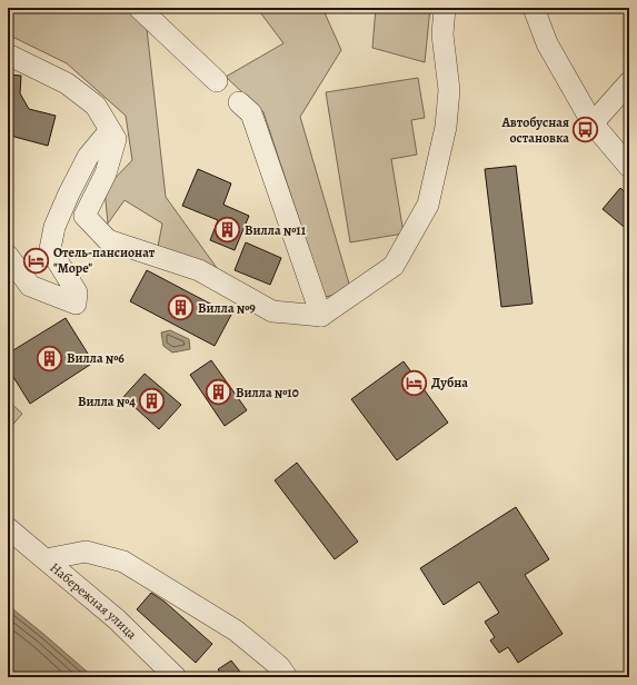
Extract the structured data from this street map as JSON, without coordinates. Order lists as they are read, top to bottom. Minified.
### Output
{"streets":{"street":["Набережная улица"]},"places":{"bus stop":["Автобусная остановка"],"building":["Вилла №11","Вилла №9","Вилла №6","Вилла №10","Вилла №4"],"hotel":["Отель-пансионат \"Море\"","Дубна"]}}
